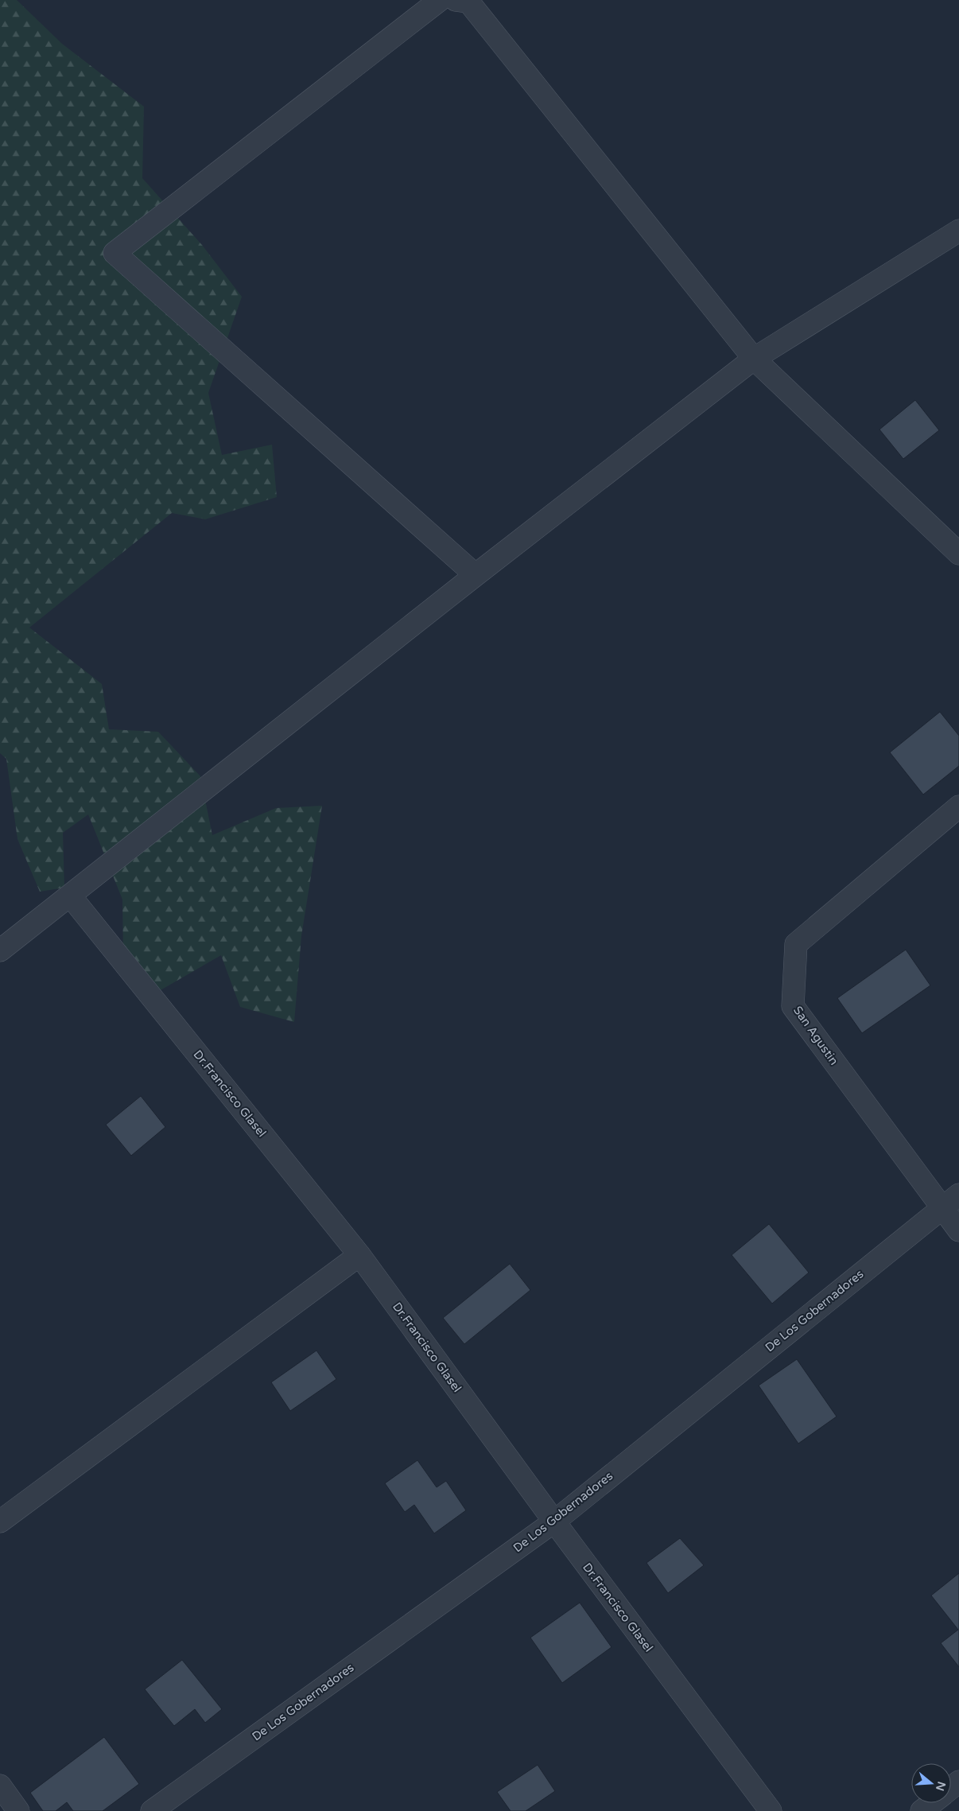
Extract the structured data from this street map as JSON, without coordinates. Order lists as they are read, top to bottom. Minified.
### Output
{"streets":{"street":["San Agustin","Dr.Francisco Glasel","De Los Gobernadores"]},"crossings":[["San Agustin","De Los Gobernadores"],["Dr.Francisco Glasel","De Los Gobernadores"]],"north":"right"}
